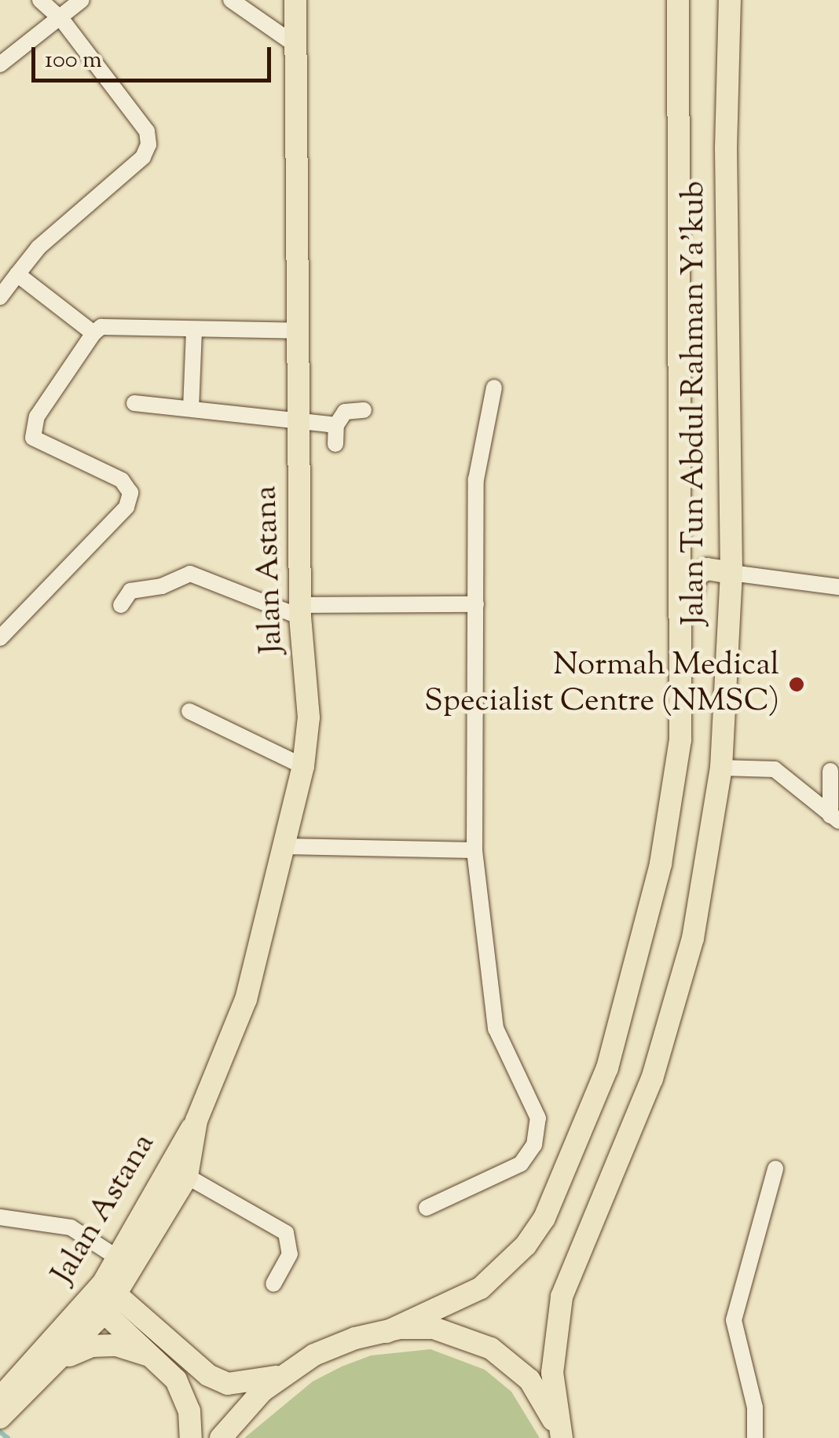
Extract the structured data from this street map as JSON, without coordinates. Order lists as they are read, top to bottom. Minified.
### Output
{"streets":{"main road":["Jalan Tun Abdul Rahman Ya'kub","Jalan Astana"]},"places":["Normah Medical Specialist Centre (NMSC)"],"scale_bar":"100 m"}
